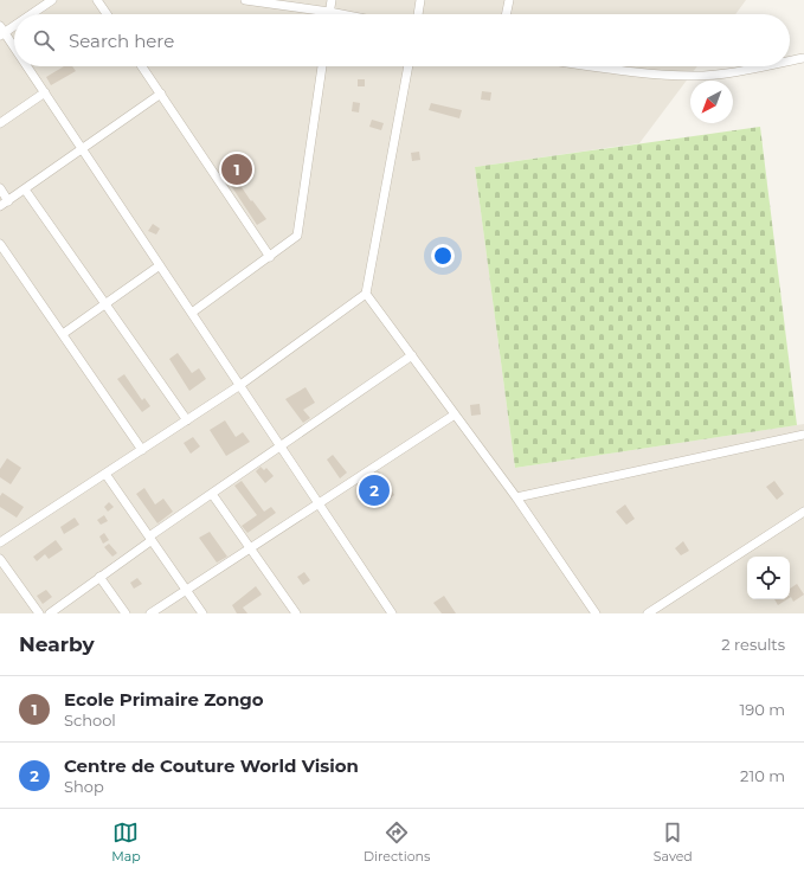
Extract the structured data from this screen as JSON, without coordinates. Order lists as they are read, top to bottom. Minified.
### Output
{"north":"bottom left","page":{"search":"Search here","pins":["1","2"],"heading":["Nearby","2 results"],"list":[{"mark":"1","name":"Ecole Primaire Zongo","note":"School","value":"190 m"},{"mark":"2","name":"Centre de Couture World Vision","note":"Shop","value":"210 m"}],"nav":["Map","Directions","Saved"]}}
